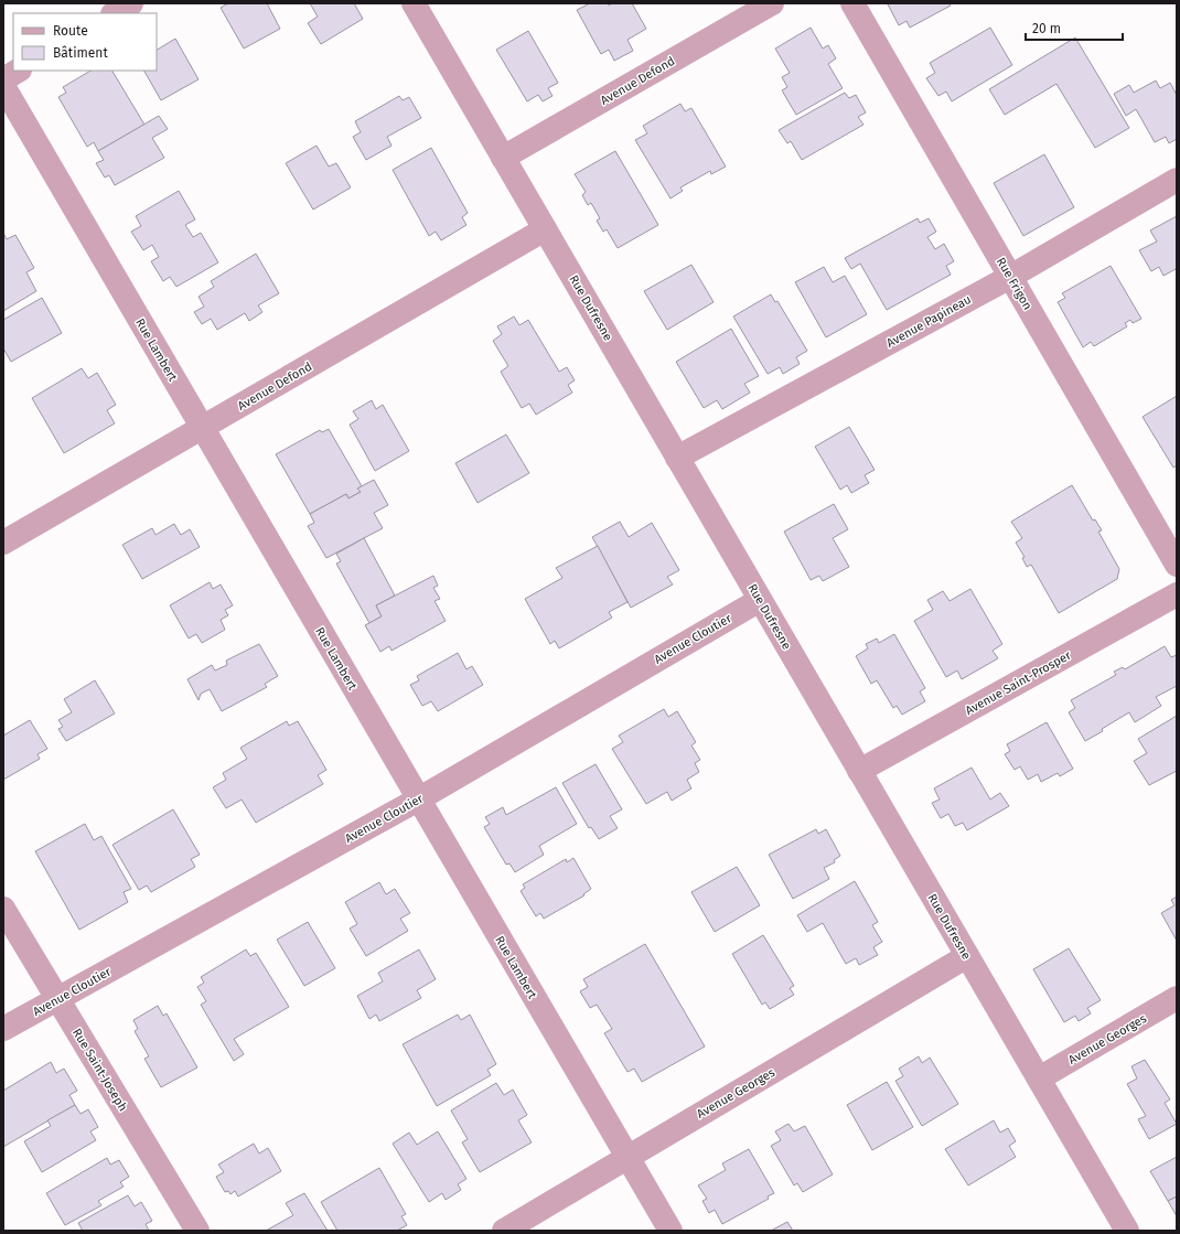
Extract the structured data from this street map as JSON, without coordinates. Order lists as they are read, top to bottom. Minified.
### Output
{"streets":{"street":["Avenue Defond","Rue Frigon","Rue Dufresne","Avenue Papineau","Rue Lambert","Avenue Cloutier","Avenue Saint-Prosper","Avenue Georges","Rue Saint-Joseph"]},"crossings":[["Avenue Defond","Rue Dufresne"],["Avenue Defond","Rue Lambert"],["Rue Frigon","Avenue Papineau"],["Rue Dufresne","Avenue Papineau"],["Rue Dufresne","Avenue Cloutier"],["Rue Dufresne","Avenue Saint-Prosper"],["Rue Dufresne","Avenue Georges"],["Rue Lambert","Avenue Cloutier"],["Rue Lambert","Avenue Georges"],["Avenue Cloutier","Rue Saint-Joseph"]],"legend":["Route","Bâtiment"],"scale_bar":"20 m"}
